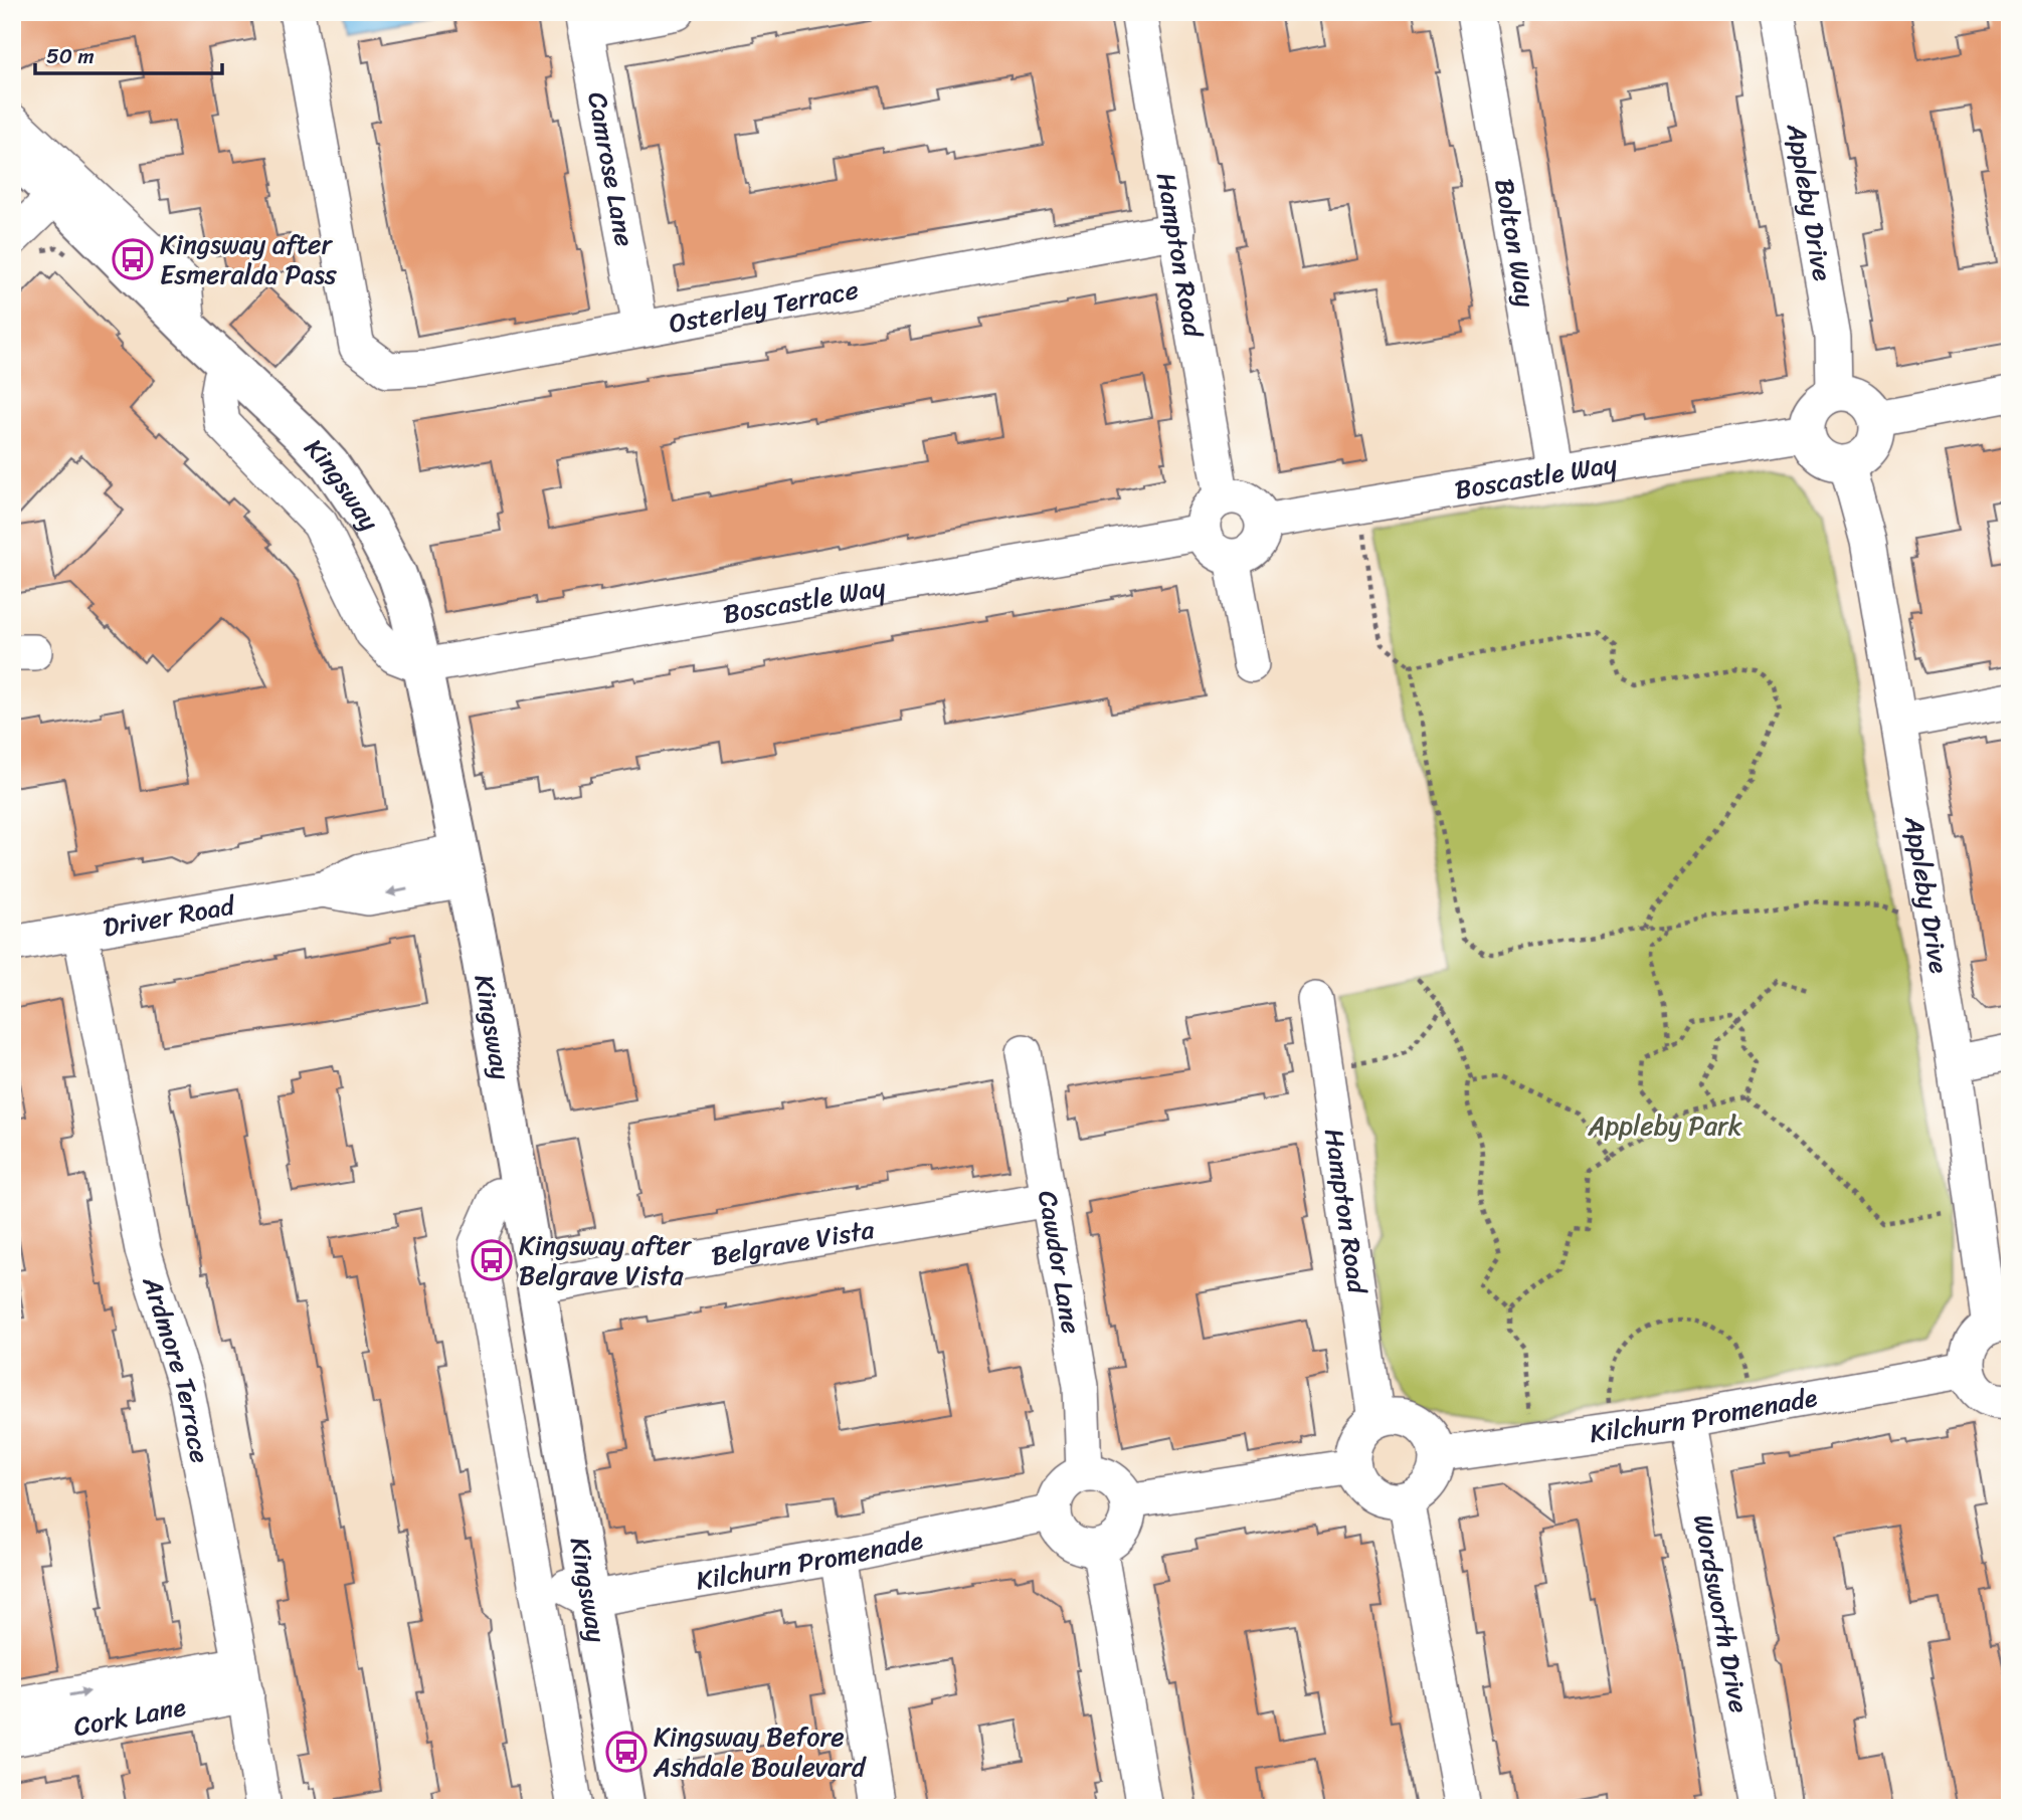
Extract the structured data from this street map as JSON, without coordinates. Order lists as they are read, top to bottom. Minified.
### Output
{"streets":{"main road":["Kingsway"],"street":["Camrose Lane","Appleby Drive","Bolton Way","Hampton Road","Osterley Terrace","Boscastle Way","Driver Road","Belgrave Vista","Cawdor Lane","Ardmore Terrace","Kilchurn Promenade","Wordsworth Drive","Cork Lane"]},"crossings":[["Camrose Lane","Osterley Terrace"],["Appleby Drive","Boscastle Way"],["Bolton Way","Boscastle Way"],["Hampton Road","Osterley Terrace"],["Hampton Road","Boscastle Way"],["Hampton Road","Kilchurn Promenade"],["Boscastle Way","Kingsway"],["Kingsway","Driver Road"],["Kingsway","Belgrave Vista"],["Kingsway","Kilchurn Promenade"],["Driver Road","Ardmore Terrace"],["Belgrave Vista","Cawdor Lane"],["Cawdor Lane","Kilchurn Promenade"],["Ardmore Terrace","Cork Lane"],["Kilchurn Promenade","Wordsworth Drive"]],"parks":["Appleby Park"],"places":{"bus stop":["Kingsway after Esmeralda Pass","Kingsway after Belgrave Vista","Kingsway Before Ashdale Boulevard"]},"scale_bar":"50 m"}
